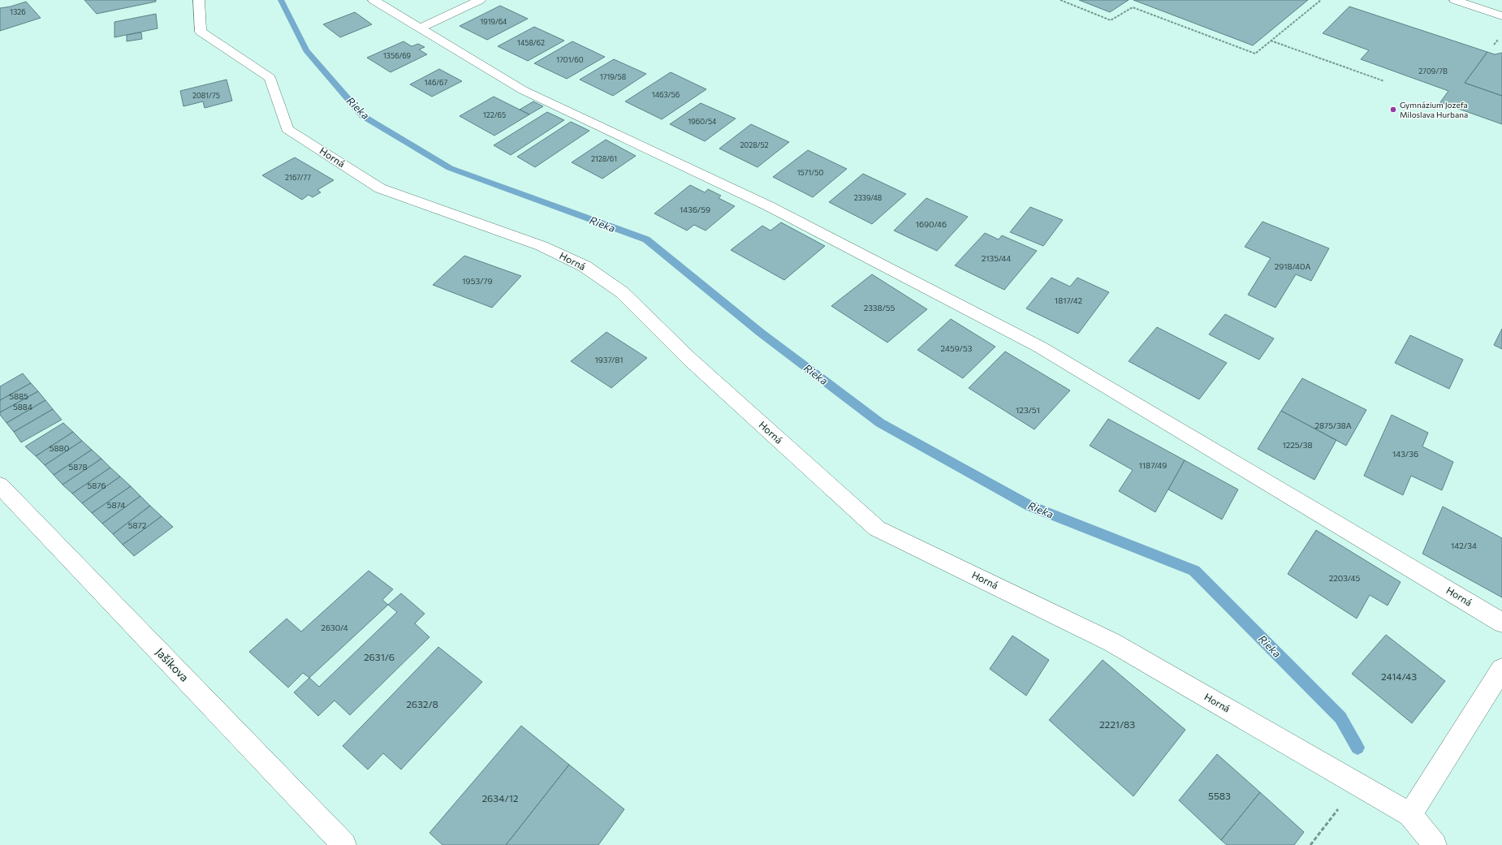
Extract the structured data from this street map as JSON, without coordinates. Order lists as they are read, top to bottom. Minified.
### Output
{"streets":{"street":["Horná","Jašíkova"]},"water":["Rieka"],"places":["Gymnázium Jozefa Miloslava Hurbana"],"house_numbers":["1326","1919/64","1458/62","1356/69","1701/60","2709/7B","1719/58","146/67","1463/56","2081/75","122/65","1960/54","2028/52","2128/61","1571/50","2167/77","2339/48","1436/59","1690/46","2135/44","2918/40A","1953/79","1817/42","2338/55","2459/53","1937/81","5885","5884","123/51","2875/38A","1225/38","5880","143/36","1187/49","5878","5876","5874","5872","142/34","2203/45","2630/4","2631/6","2414/43","2632/8","2221/83","5583","2634/12"]}
